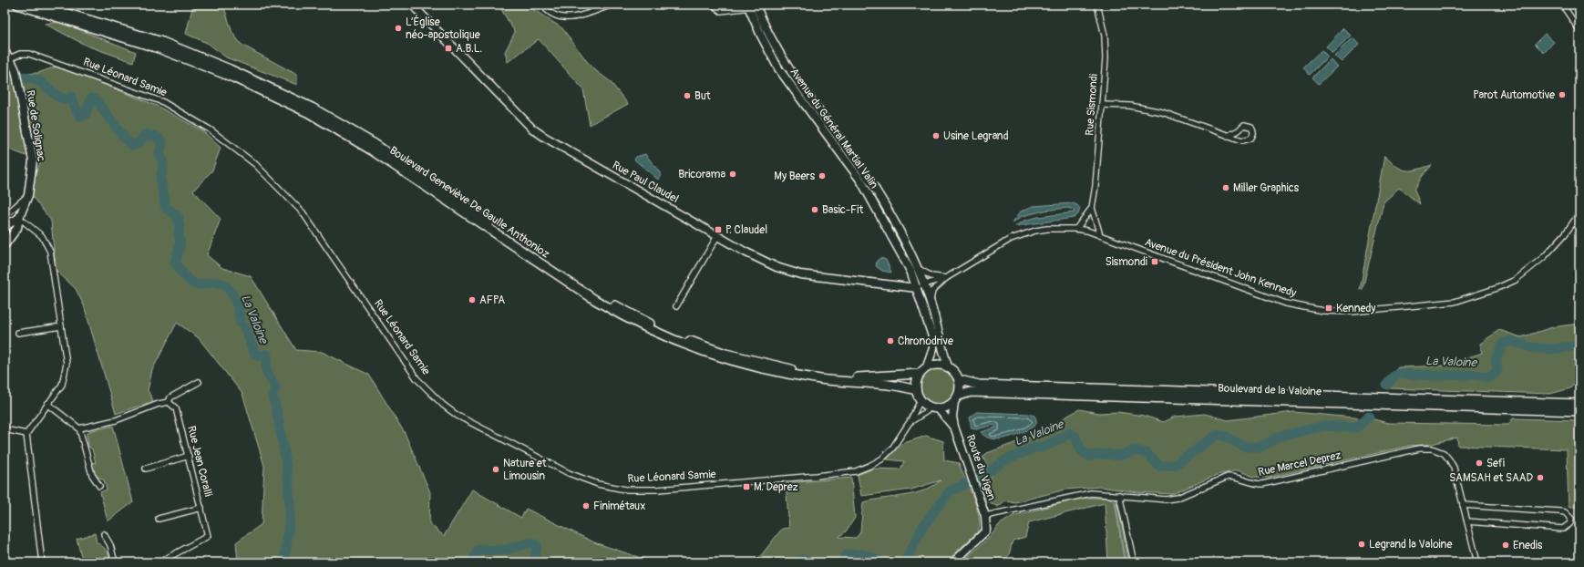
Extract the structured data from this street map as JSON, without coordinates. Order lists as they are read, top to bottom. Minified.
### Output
{"streets":{"main road":["Boulevard Geneviève De Gaulle Anthonioz","Boulevard de la Valoine"],"street":["Rue Léonard Samie","Rue Sismondi","Rue de Solignac","Avenue du Général Martial Valin","Rue Paul Claudel","Avenue du Président John Kennedy","Rue Jean Coralli","Rue Marcel Deprez","Route du Vigen"]},"crossings":[["Rue Léonard Samie","Rue de Solignac"],["Rue Léonard Samie","Avenue du Général Martial Valin"],["Rue Léonard Samie","Boulevard Geneviève De Gaulle Anthonioz"],["Rue Léonard Samie","Boulevard de la Valoine"],["Rue Léonard Samie","Route du Vigen"],["Rue Sismondi","Avenue du Président John Kennedy"],["Avenue du Général Martial Valin","Rue Paul Claudel"],["Avenue du Général Martial Valin","Boulevard Geneviève De Gaulle Anthonioz"],["Avenue du Général Martial Valin","Avenue du Président John Kennedy"],["Avenue du Général Martial Valin","Boulevard de la Valoine"],["Avenue du Général Martial Valin","Route du Vigen"],["Rue Paul Claudel","Avenue du Président John Kennedy"],["Boulevard Geneviève De Gaulle Anthonioz","Boulevard de la Valoine"],["Boulevard Geneviève De Gaulle Anthonioz","Route du Vigen"],["Boulevard de la Valoine","Route du Vigen"],["Rue Marcel Deprez","Route du Vigen"]],"water":["La Valoine"],"places":{"other":["L’Église néo-apostolique","Parot Automotive","But","Usine Legrand","Bricorama","My Beers","Miller Graphics","Basic-Fit","AFPA","Chronodrive","Sefi","Nature et Limousin","SAMSAH et SAAD","Finimétaux","Legrand la Valoine","Enedis"],"transit":["A.B.L.","P. Claudel","Sismondi","Kennedy","M. Deprez"]}}
